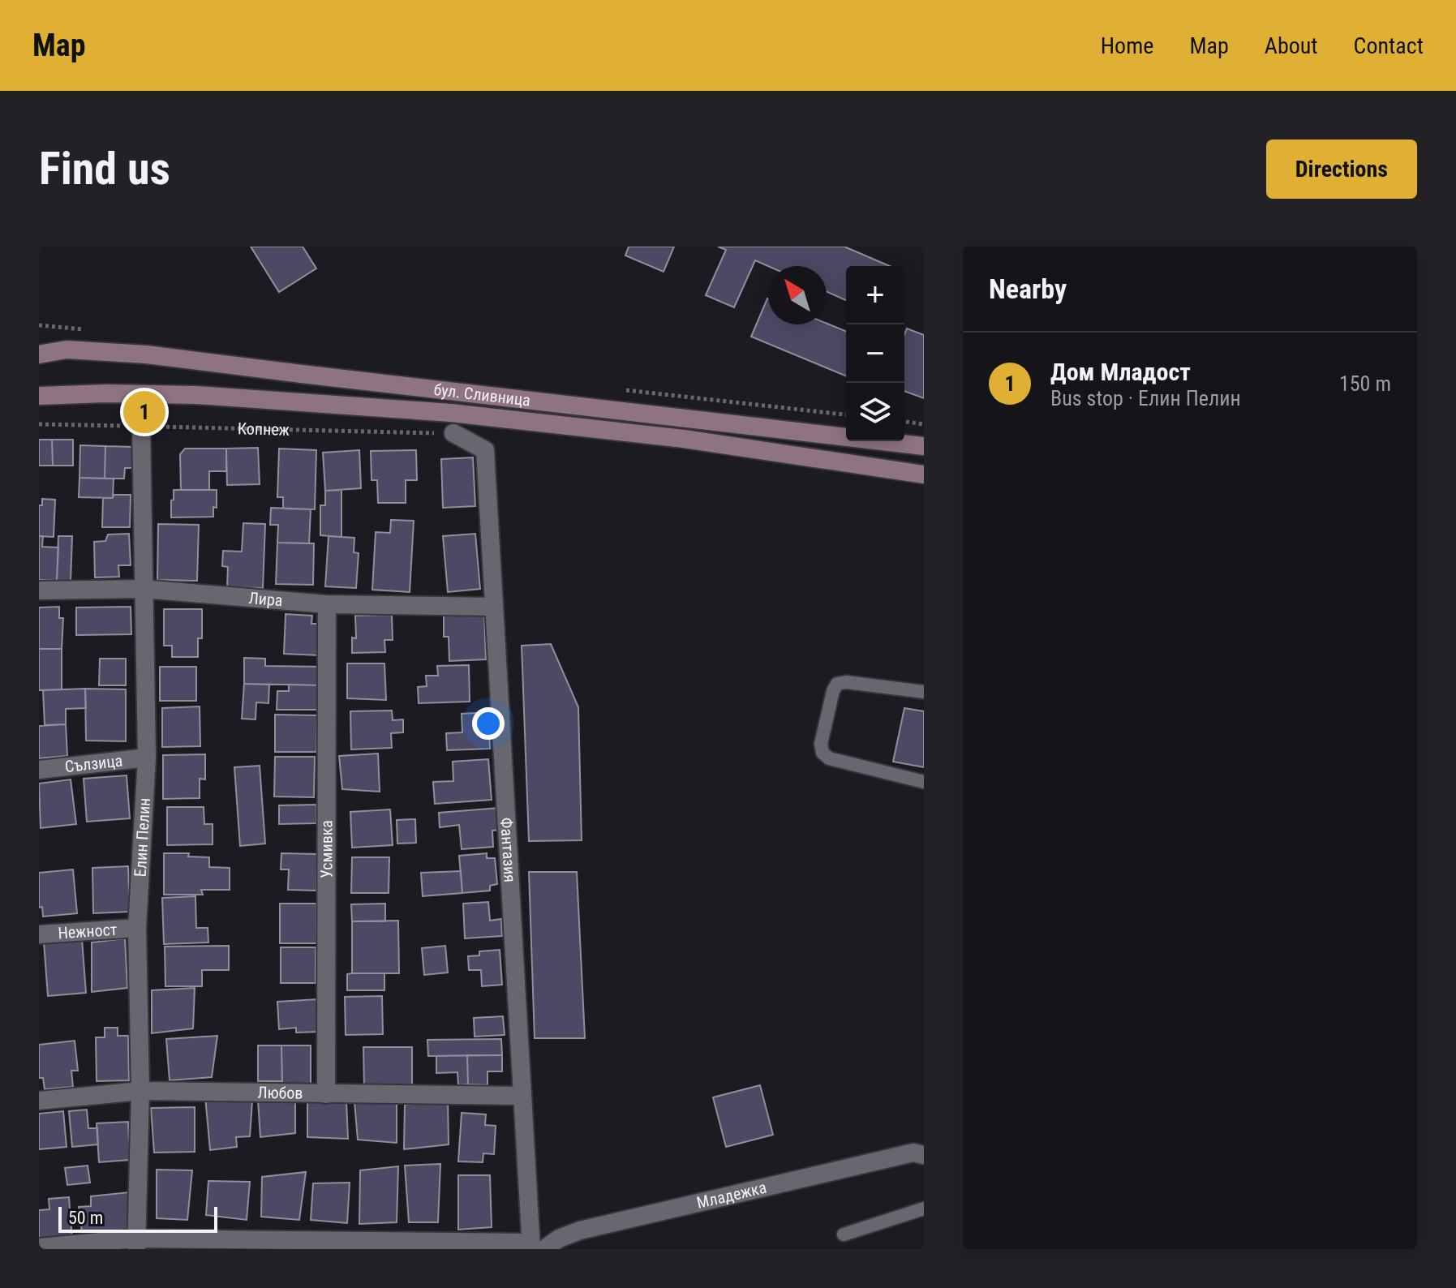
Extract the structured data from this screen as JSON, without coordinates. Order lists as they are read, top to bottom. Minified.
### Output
{"streets":{"main road":["бул. Сливница"],"street":["Лира","Сълзица","Елин Пелин","Усмивка","Фантазия","Нежност","Любов","Младежка"],"path":["Копнеж"]},"crossings":[["Копнеж","Елин Пелин"],["Копнеж","Фантазия"],["Лира","Елин Пелин"],["Лира","Усмивка"],["Лира","Фантазия"],["Сълзица","Елин Пелин"],["Елин Пелин","Нежност"],["Елин Пелин","Любов"],["Елин Пелин","Младежка"],["Усмивка","Любов"],["Фантазия","Любов"],["Фантазия","Младежка"]],"scale_bar":"50 m","north":"top left","page":{"header":"Map","nav":["Home","Map","About","Contact"],"buttons":"Directions","title":"Find us","heading":"Nearby","map_buttons":["+","−"],"list":[{"mark":"1","name":"Дом Младост","note":"Bus stop · Елин Пелин","value":"150 m"}],"pins":"1","scale":"50 m"}}
